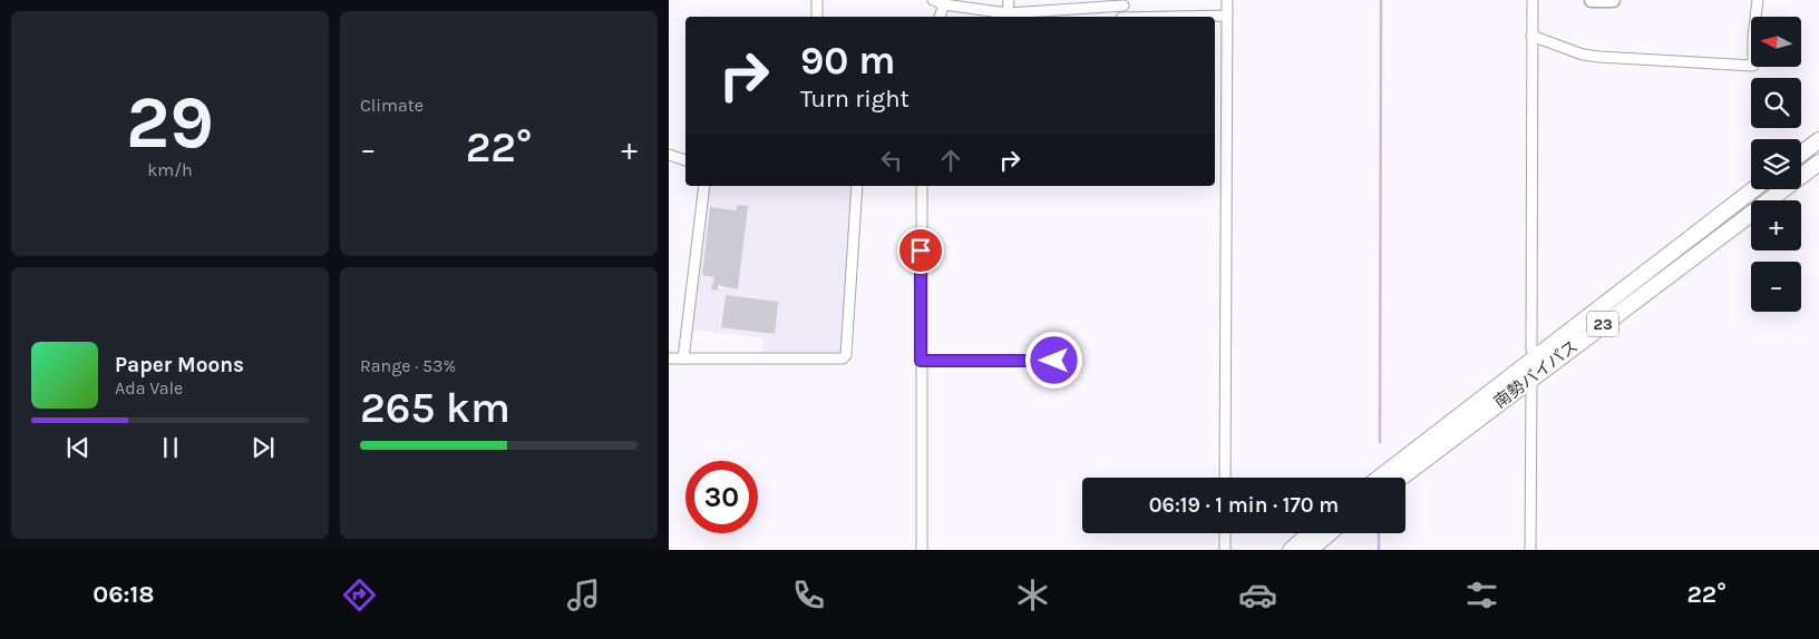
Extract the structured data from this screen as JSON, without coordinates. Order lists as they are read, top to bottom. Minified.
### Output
{"streets":{"highway":["23","南勢バイパス"]},"north":"left","page":{"tile":[["29","km/h"],"Climate",["Range · 53%","265 km"]],"map_buttons":["+","−"],"turn":["90 m","Turn right"],"heat":["−","22°","+"],"song":["Paper Moons","Ada Vale"],"limit":"30","trip":"06:19 · 1 min · 170 m","tabs":["06:18","22°"]}}
